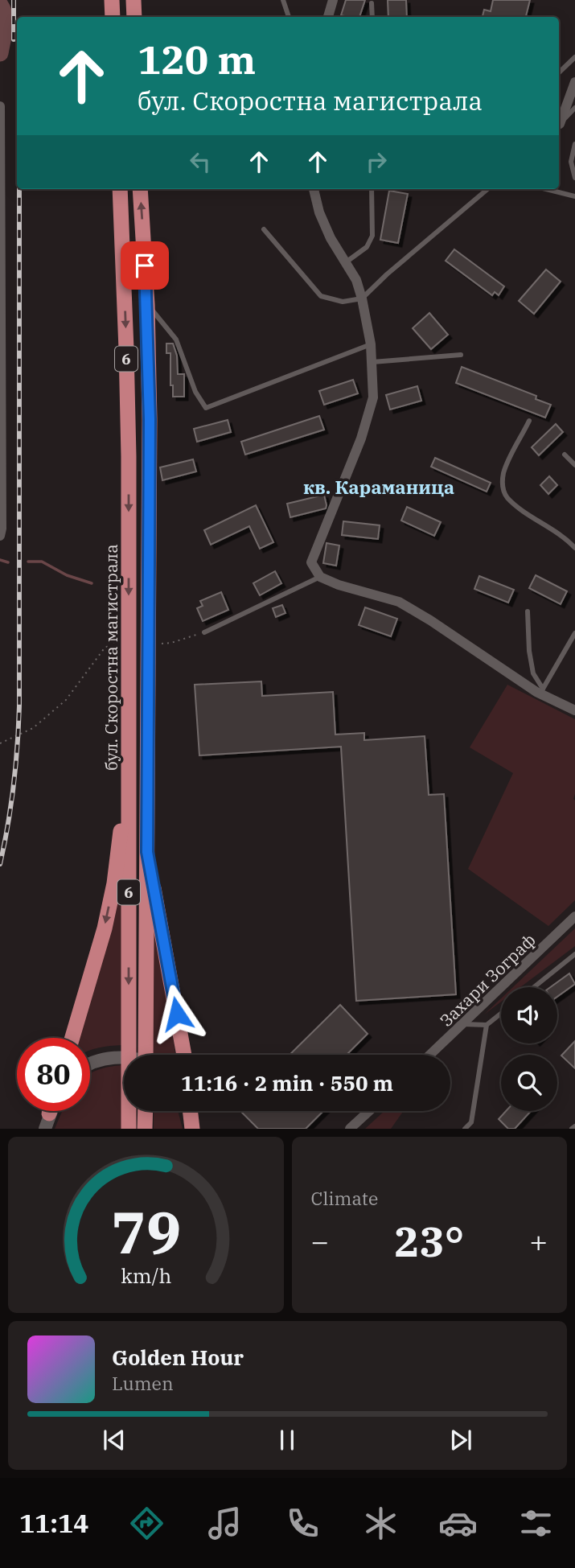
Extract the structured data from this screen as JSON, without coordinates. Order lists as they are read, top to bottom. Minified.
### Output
{"streets":{"highway":["6","бул. Скоростна магистрала"],"street":["Захари Зограф"]},"districts":["кв. Караманица"],"page":{"turn":["120 m","бул. Скоростна магистрала"],"limit":"80","trip":"11:16 · 2 min · 550 m","tile":"Climate","heat":["−","23°","+"],"song":["Golden Hour","Lumen"],"tabs":"11:14","gauge":["79","km/h"]}}
